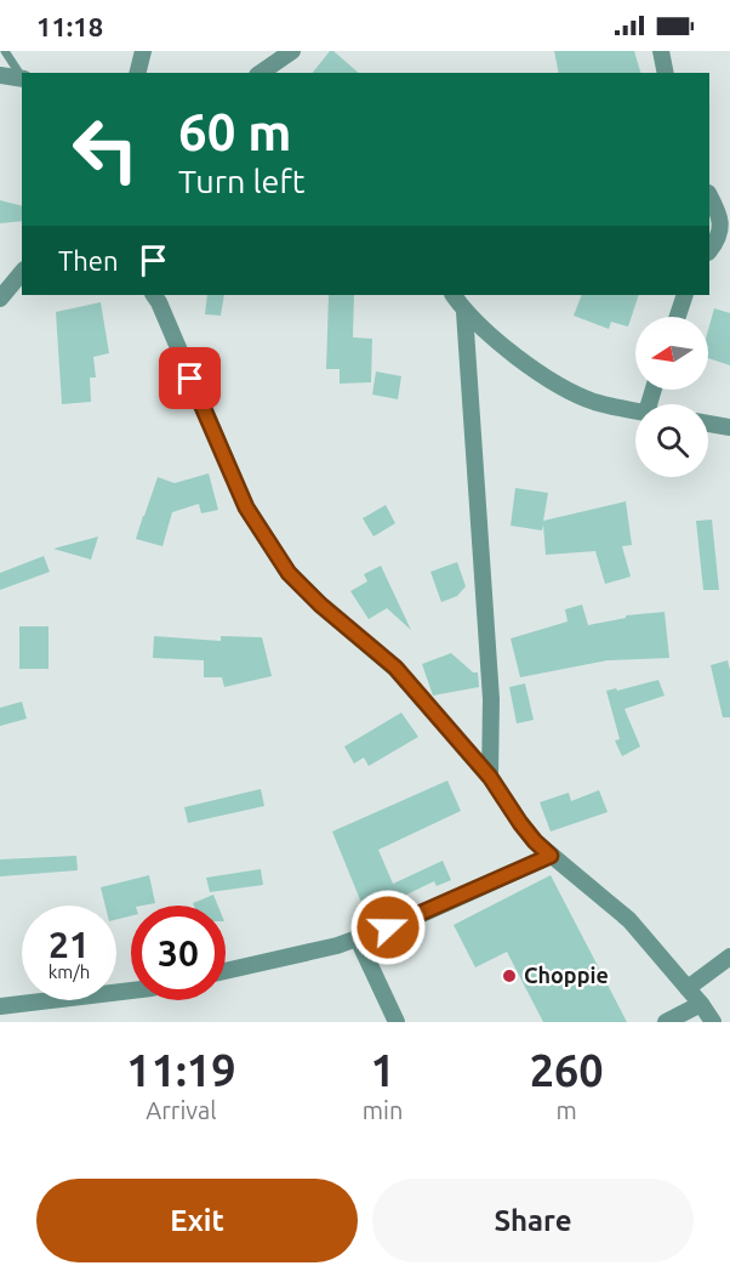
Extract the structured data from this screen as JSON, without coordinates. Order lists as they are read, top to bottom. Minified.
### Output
{"places":["Choppie"],"north":"left","page":{"status":"11:18","turn":["60 m","Turn left"],"then":"Then","speed":"21 km/h","limit":"30","eta":["11:19","Arrival","1","min","260","m"],"buttons":["Exit","Share"]}}
